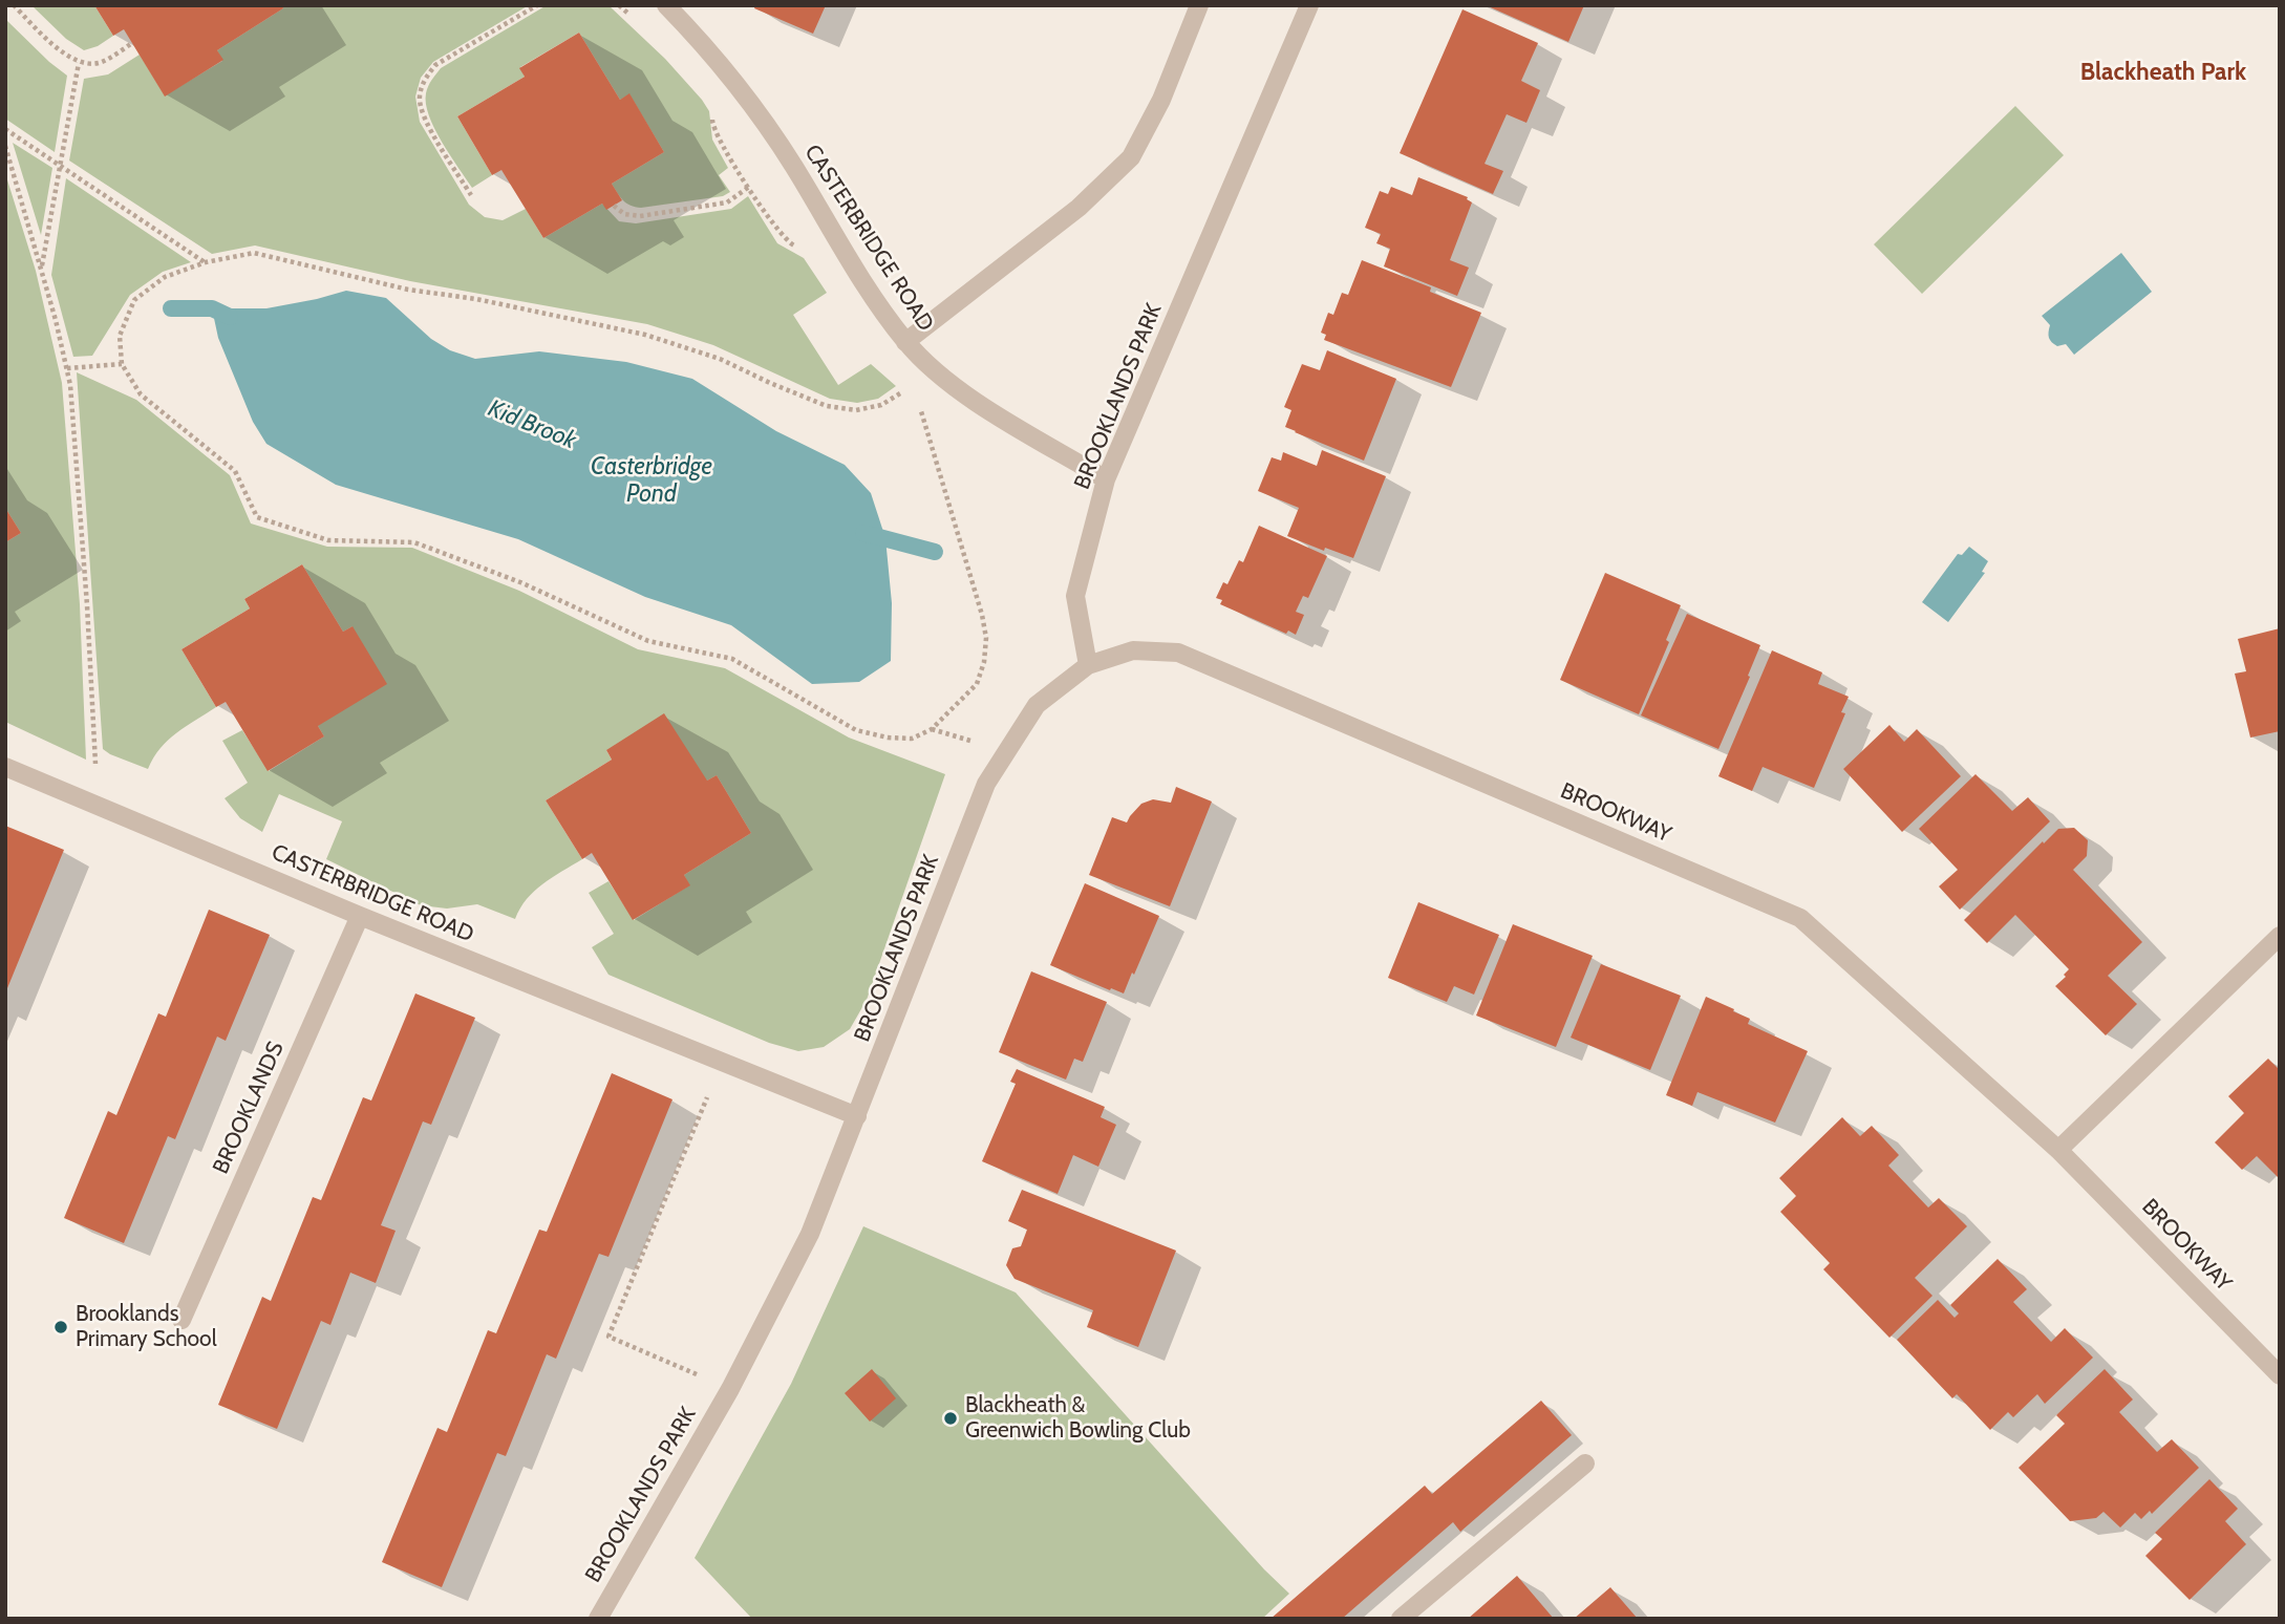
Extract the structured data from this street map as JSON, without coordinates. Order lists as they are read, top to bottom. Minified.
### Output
{"streets":{"street":["CASTERBRIDGE ROAD","BROOKLANDS PARK","BROOKWAY","BROOKLANDS"]},"crossings":[["CASTERBRIDGE ROAD","BROOKLANDS PARK"],["CASTERBRIDGE ROAD","BROOKLANDS"],["BROOKLANDS PARK","BROOKWAY"]],"districts":["Blackheath Park"],"water":["Kid Brook","Casterbridge Pond"],"places":["Brooklands Primary School","Blackheath & Greenwich Bowling Club"]}
